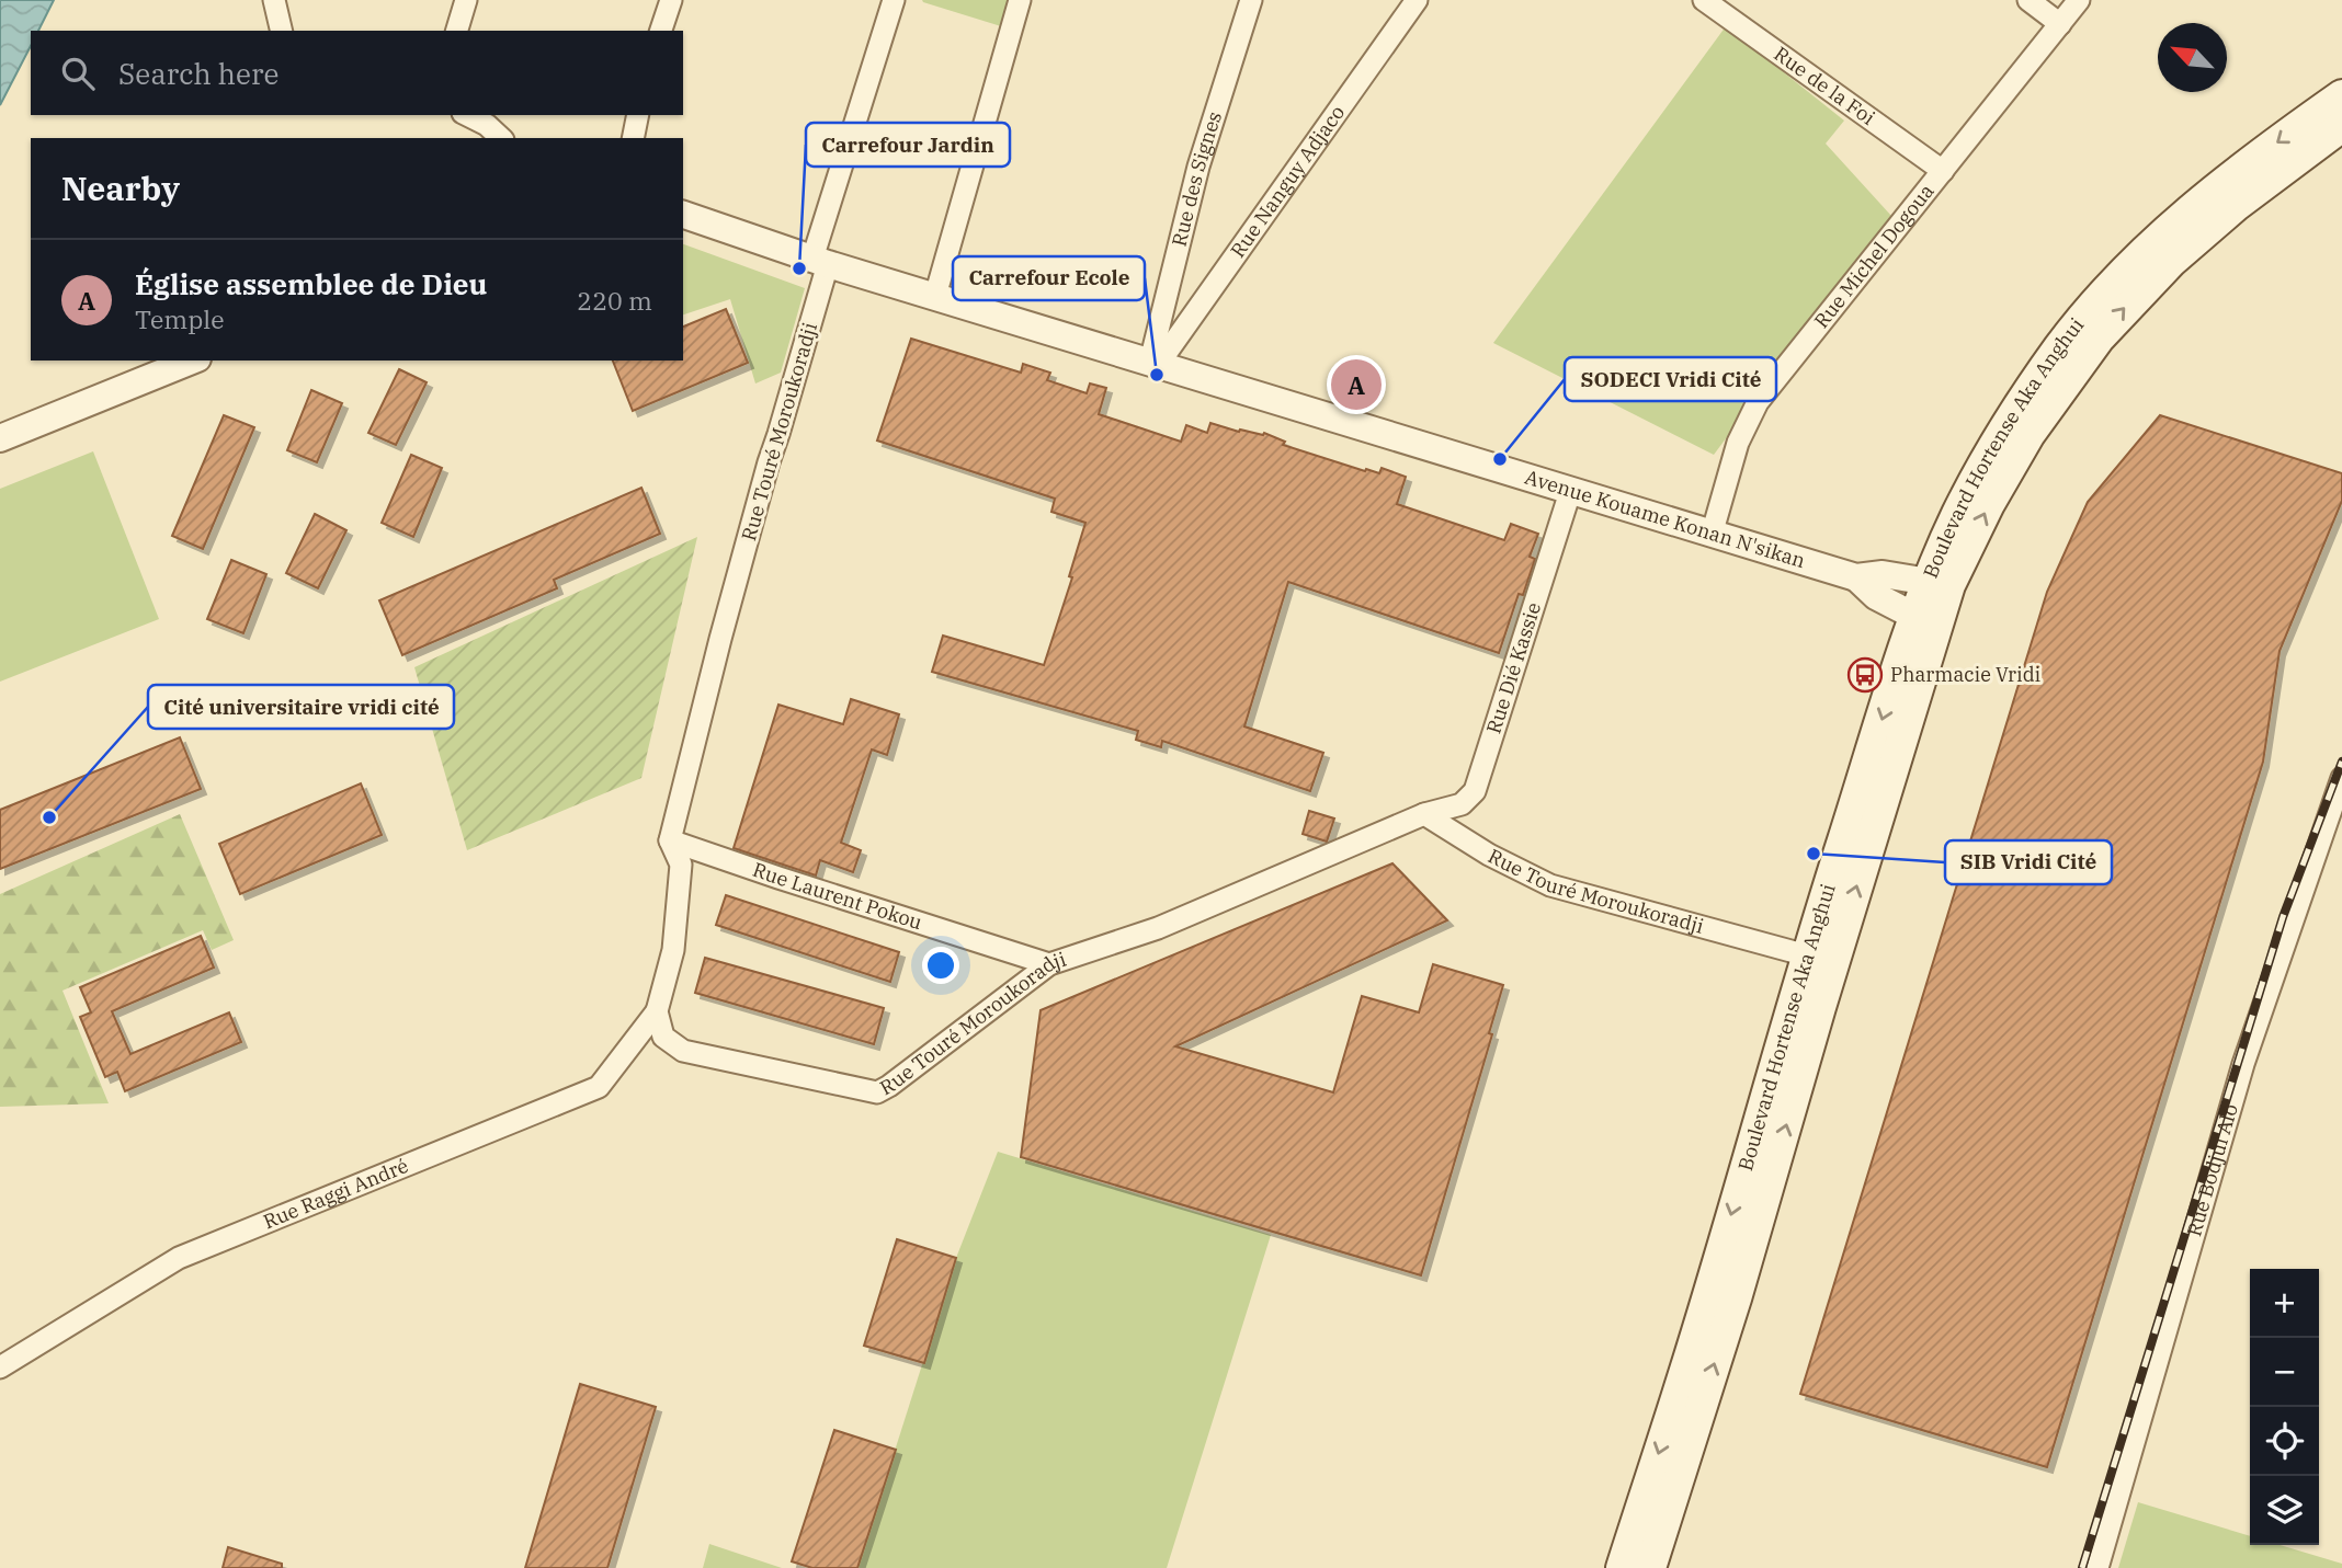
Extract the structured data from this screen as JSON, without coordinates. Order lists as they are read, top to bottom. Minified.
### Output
{"streets":{"main road":["Boulevard Hortense Aka Anghui"],"street":["Rue de la Foi","Rue des Signes","Rue Nanguy Adjaco","Rue Michel Dogoua","Rue Touré Moroukoradji","Avenue Kouame Konan N'sikan","Rue Dié Kassie","Rue Laurent Pokou","Rue Bodjui Alô","Rue Raggi André"]},"crossings":[["Rue de la Foi","Rue Michel Dogoua"],["Rue des Signes","Rue Nanguy Adjaco"],["Rue des Signes","Avenue Kouame Konan N'sikan"],["Rue Nanguy Adjaco","Avenue Kouame Konan N'sikan"],["Rue Michel Dogoua","Avenue Kouame Konan N'sikan"],["Rue Touré Moroukoradji","Boulevard Hortense Aka Anghui"],["Rue Touré Moroukoradji","Avenue Kouame Konan N'sikan"],["Rue Touré Moroukoradji","Rue Dié Kassie"],["Rue Touré Moroukoradji","Rue Laurent Pokou"],["Rue Touré Moroukoradji","Rue Raggi André"],["Boulevard Hortense Aka Anghui","Avenue Kouame Konan N'sikan"],["Avenue Kouame Konan N'sikan","Rue Dié Kassie"]],"places":{"other":["Carrefour Jardin","Carrefour Ecole","SODECI Vridi Cité","Cité universitaire vridi cité","SIB Vridi Cité"],"bus stop":["Pharmacie Vridi"]},"north":"top left","page":{"search":"Search here","heading":"Nearby","list":[{"mark":"A","name":"Église assemblee de Dieu","note":"Temple","value":"220 m"}],"pins":"A","map_buttons":["+","−"]}}
